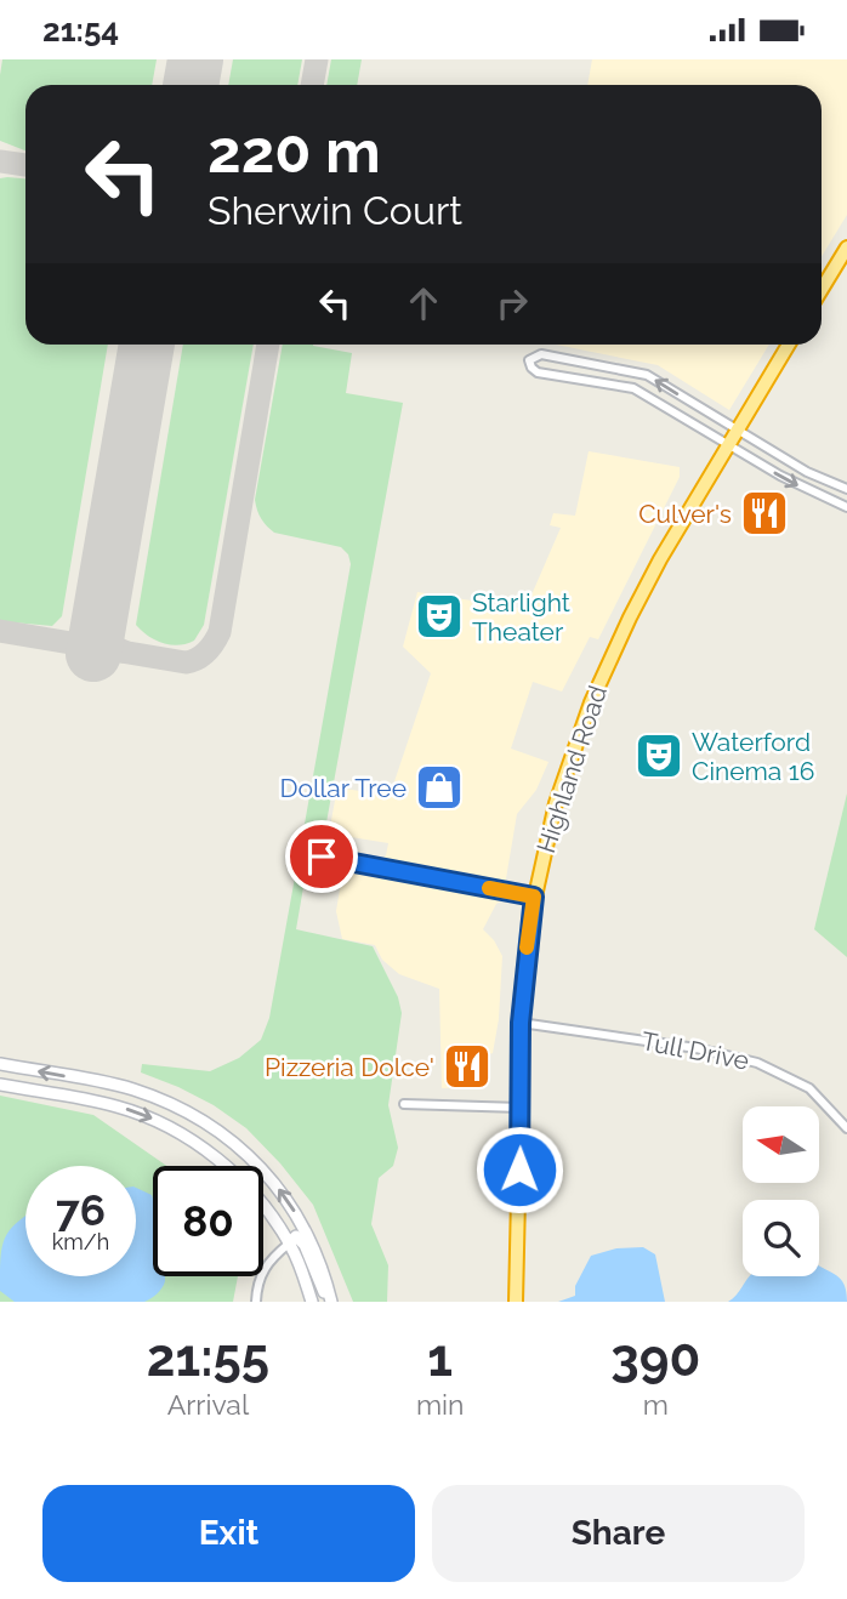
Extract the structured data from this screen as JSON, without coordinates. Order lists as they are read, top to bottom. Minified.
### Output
{"streets":{"highway":["Highland Road"],"street":["Tull Drive"]},"crossings":[["Highland Road","Tull Drive"]],"places":{"restaurant":["Culver's","Pizzeria Dolce'"],"theatre":["Starlight Theater","Waterford Cinema 16"],"shop":["Dollar Tree"]},"north":"left","page":{"status":"21:54","turn":["220 m","Sherwin Court"],"speed":"76 km/h","limit":"80","eta":["21:55","Arrival","1","min","390","m"],"buttons":["Exit","Share"]}}
